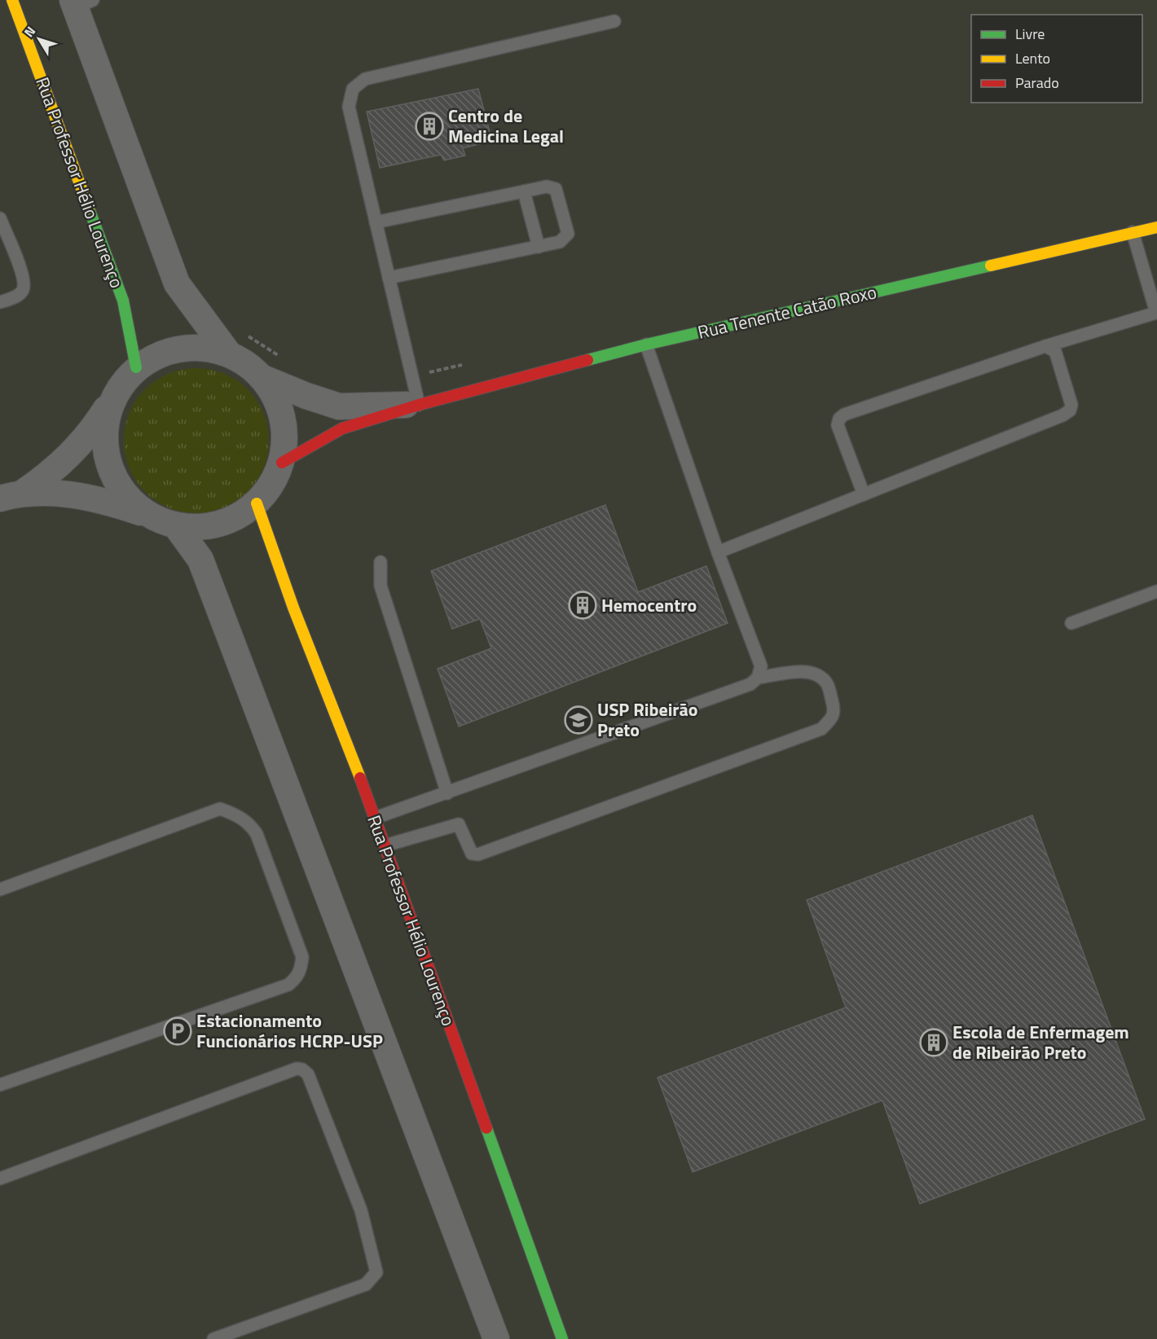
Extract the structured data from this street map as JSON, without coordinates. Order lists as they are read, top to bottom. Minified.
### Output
{"streets":{"street":["Rua Professor Hélio Lourenço","Rua Tenente Catão Roxo"]},"places":{"building":["Centro de Medicina Legal","Hemocentro","Escola de Enfermagem de Ribeirão Preto"],"school or university":["USP Ribeirão Preto"],"parking":["Estacionamento Funcionários HCRP-USP"]},"legend":["Livre","Lento","Parado"],"north":"top left"}
